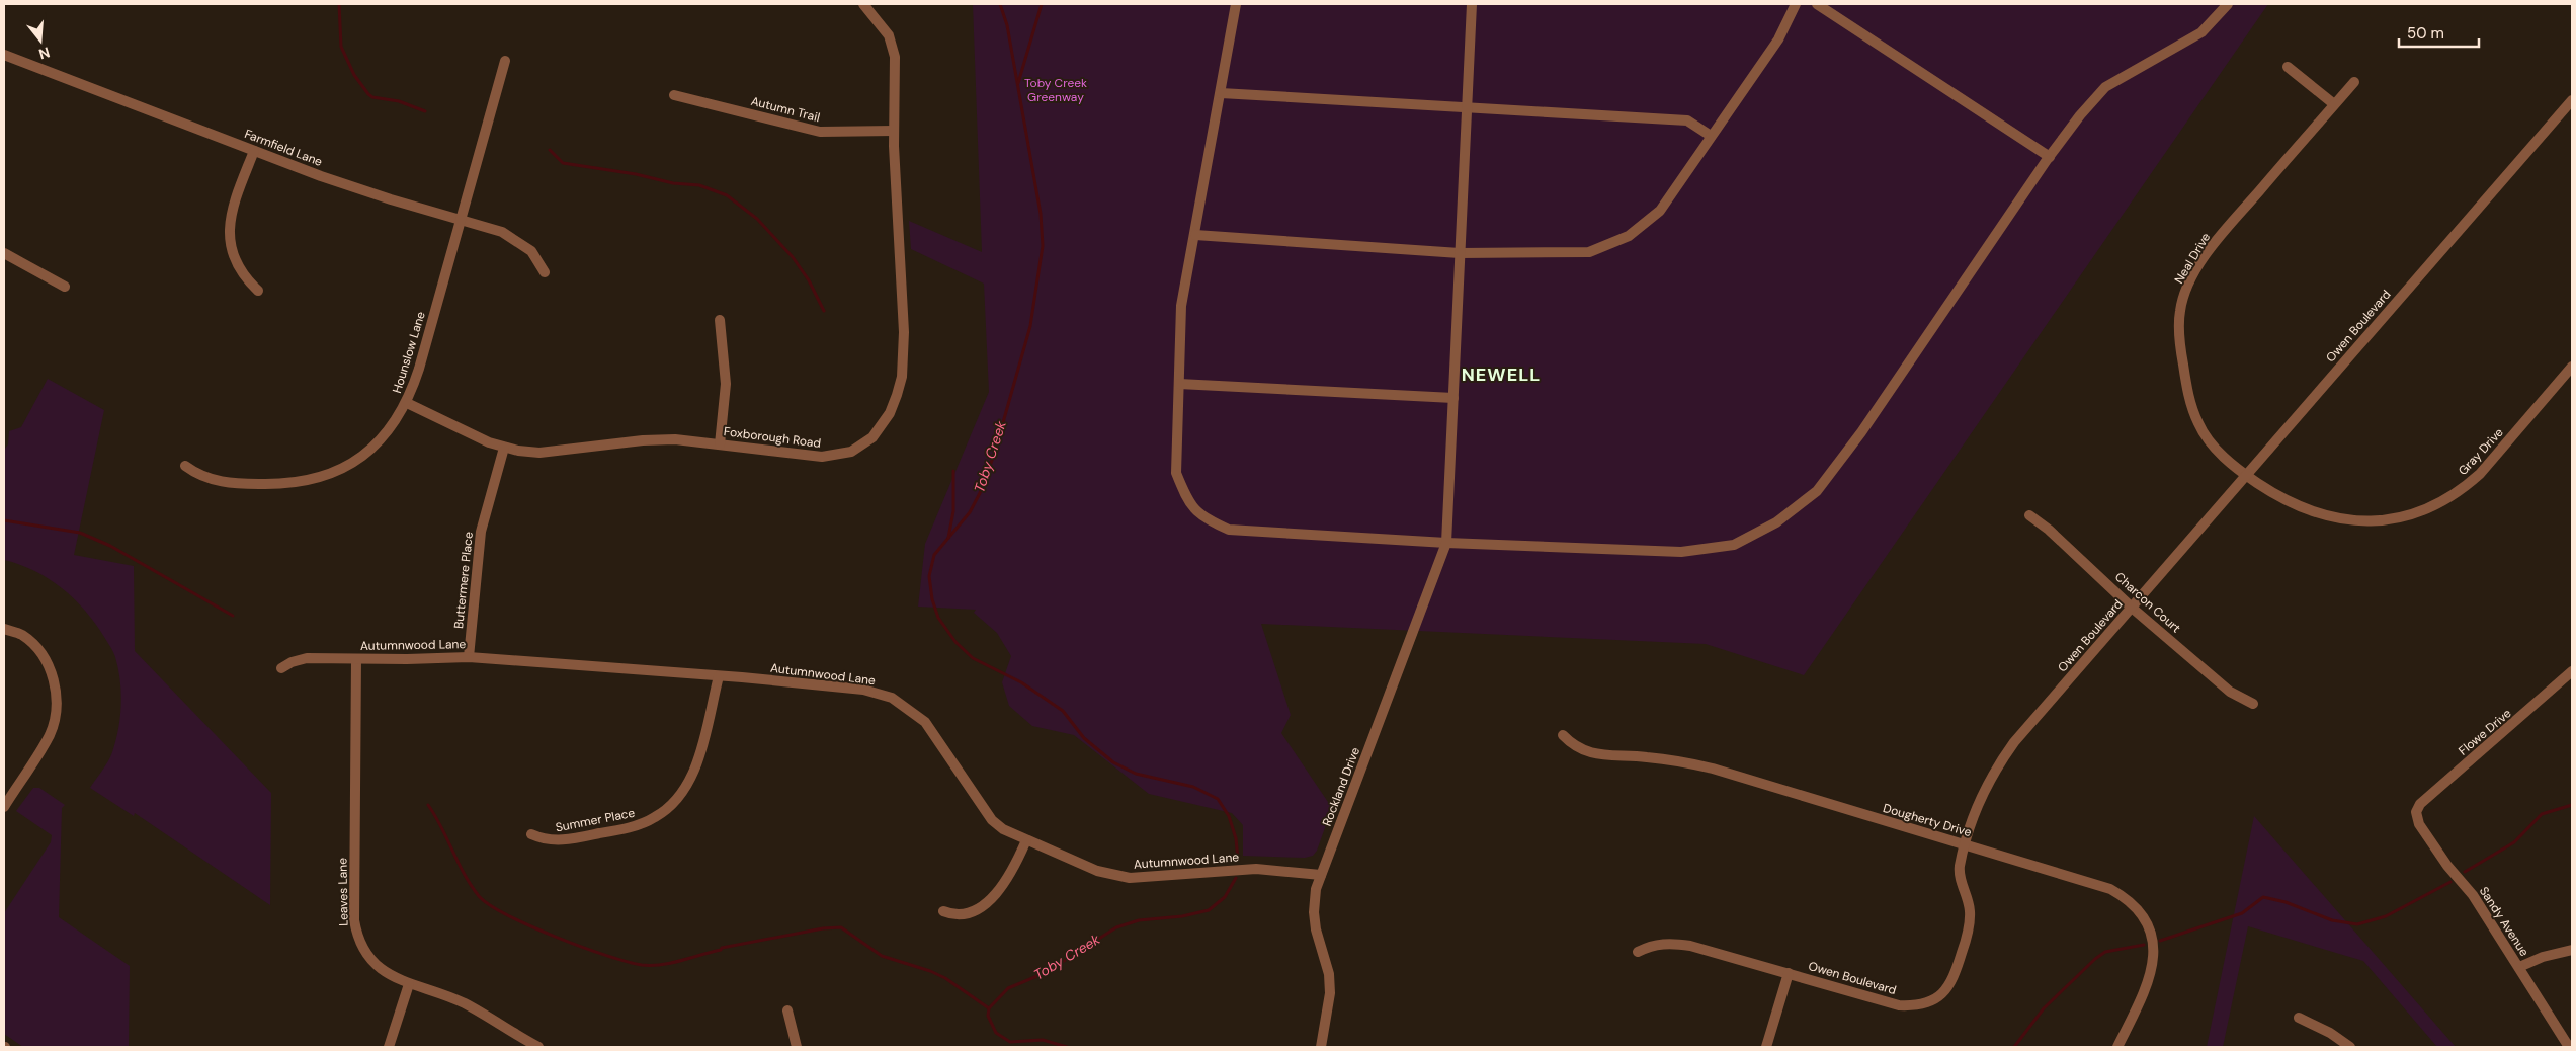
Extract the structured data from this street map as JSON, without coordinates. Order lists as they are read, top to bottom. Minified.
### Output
{"streets":{"street":["Autumn Trail","Farmfield Lane","Neal Drive","Owen Boulevard","Hounslow Lane","Foxborough Road","Gray Drive","Buttermere Place","Charcon Court","Autumnwood Lane","Flowe Drive","Rockland Drive","Summer Place","Dougherty Drive","Leaves Lane","Sandy Avenue"]},"crossings":[["Autumn Trail","Foxborough Road"],["Farmfield Lane","Hounslow Lane"],["Neal Drive","Owen Boulevard"],["Neal Drive","Gray Drive"],["Owen Boulevard","Gray Drive"],["Owen Boulevard","Charcon Court"],["Owen Boulevard","Dougherty Drive"],["Hounslow Lane","Foxborough Road"],["Foxborough Road","Buttermere Place"],["Buttermere Place","Autumnwood Lane"],["Autumnwood Lane","Rockland Drive"],["Autumnwood Lane","Summer Place"],["Autumnwood Lane","Leaves Lane"],["Flowe Drive","Sandy Avenue"]],"districts":["NEWELL"],"water":["Toby Creek"],"parks":["Toby Creek Greenway"],"scale_bar":"50 m","north":"bottom"}
